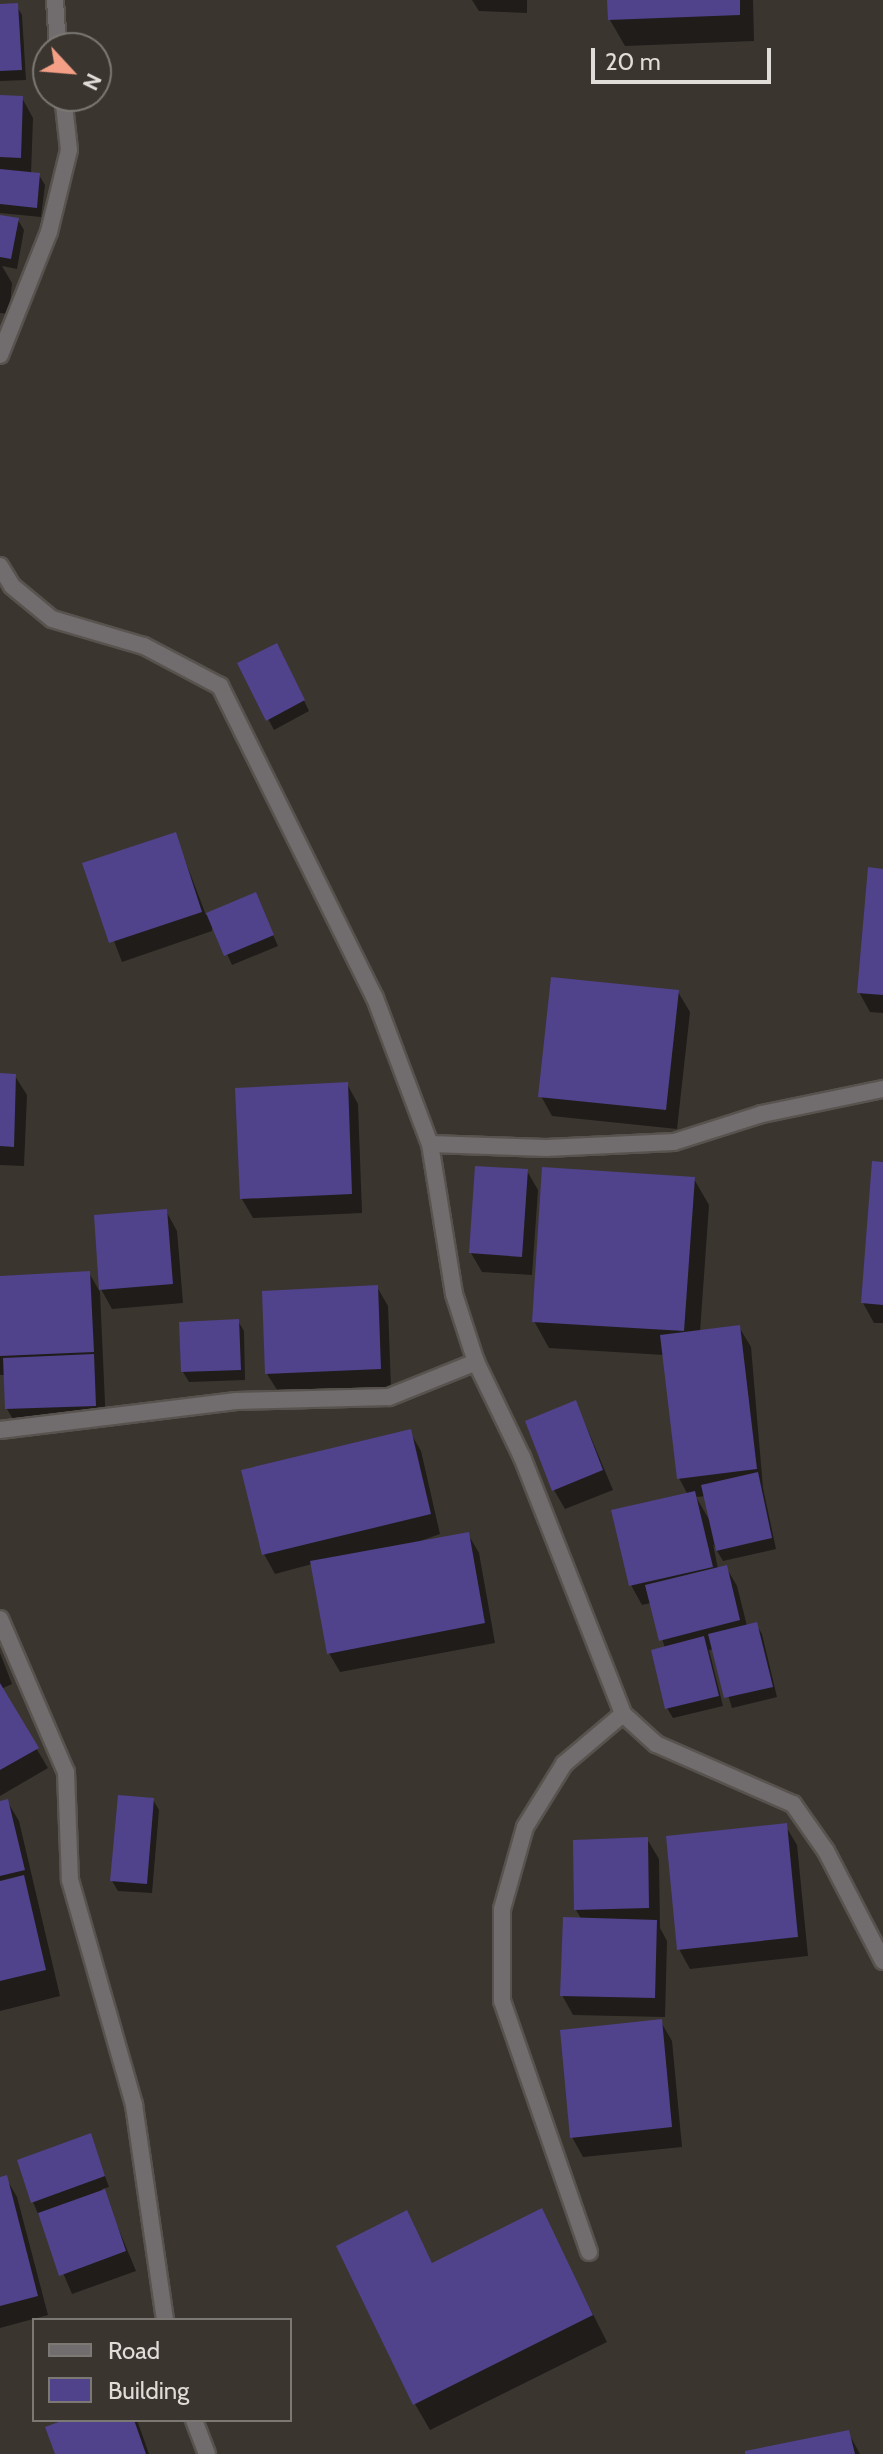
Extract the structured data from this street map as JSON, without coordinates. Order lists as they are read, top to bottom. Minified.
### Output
{"legend":["Road","Building"],"scale_bar":"20 m","north":"bottom right"}
